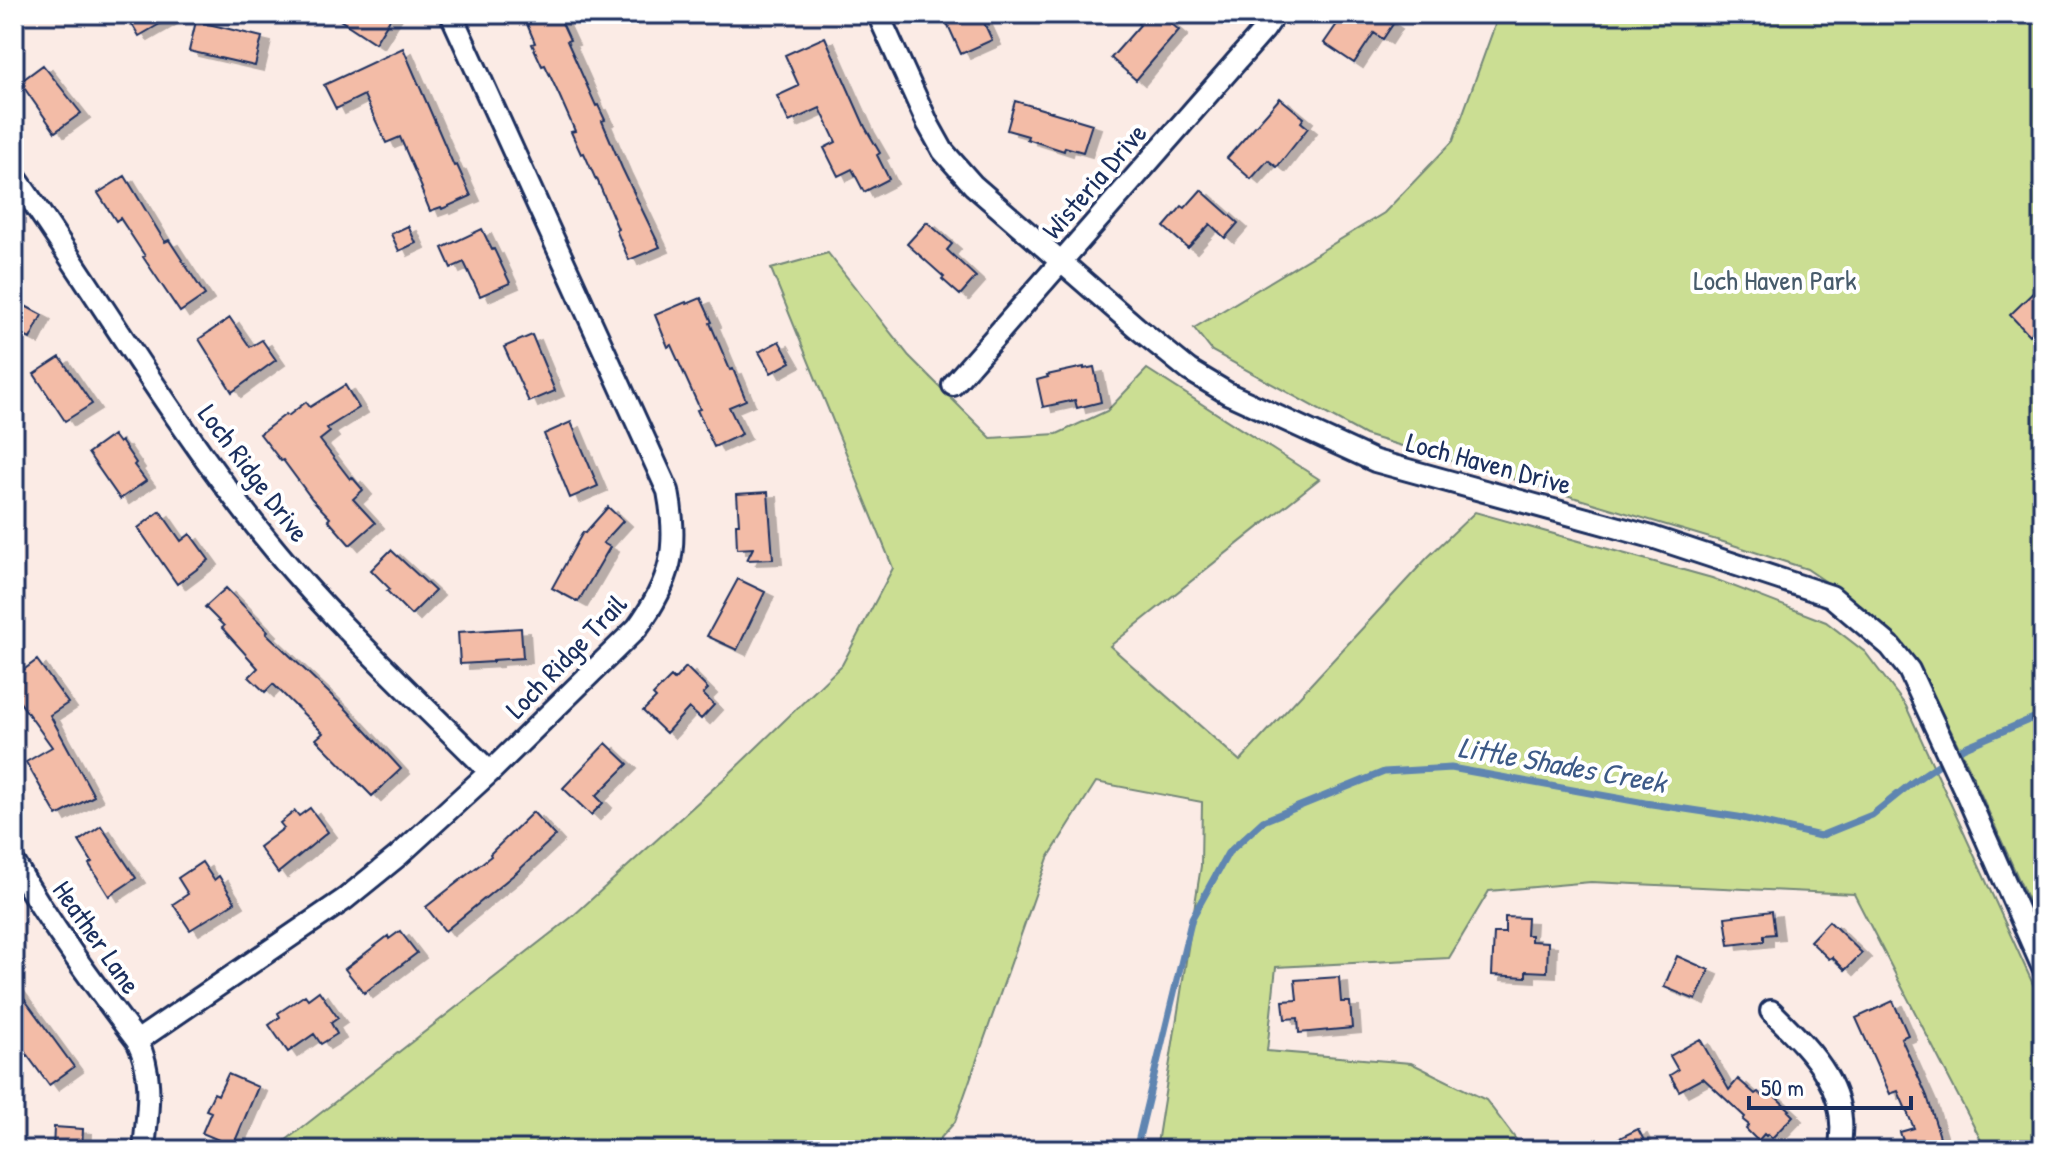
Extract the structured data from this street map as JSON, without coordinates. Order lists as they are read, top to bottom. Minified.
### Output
{"streets":{"street":["Wisteria Drive","Loch Haven Drive","Loch Ridge Drive","Loch Ridge Trail","Heather Lane"]},"crossings":[["Wisteria Drive","Loch Haven Drive"],["Loch Ridge Drive","Loch Ridge Trail"],["Loch Ridge Trail","Heather Lane"]],"water":["Little Shades Creek"],"parks":["Loch Haven Park"],"scale_bar":"50 m"}
